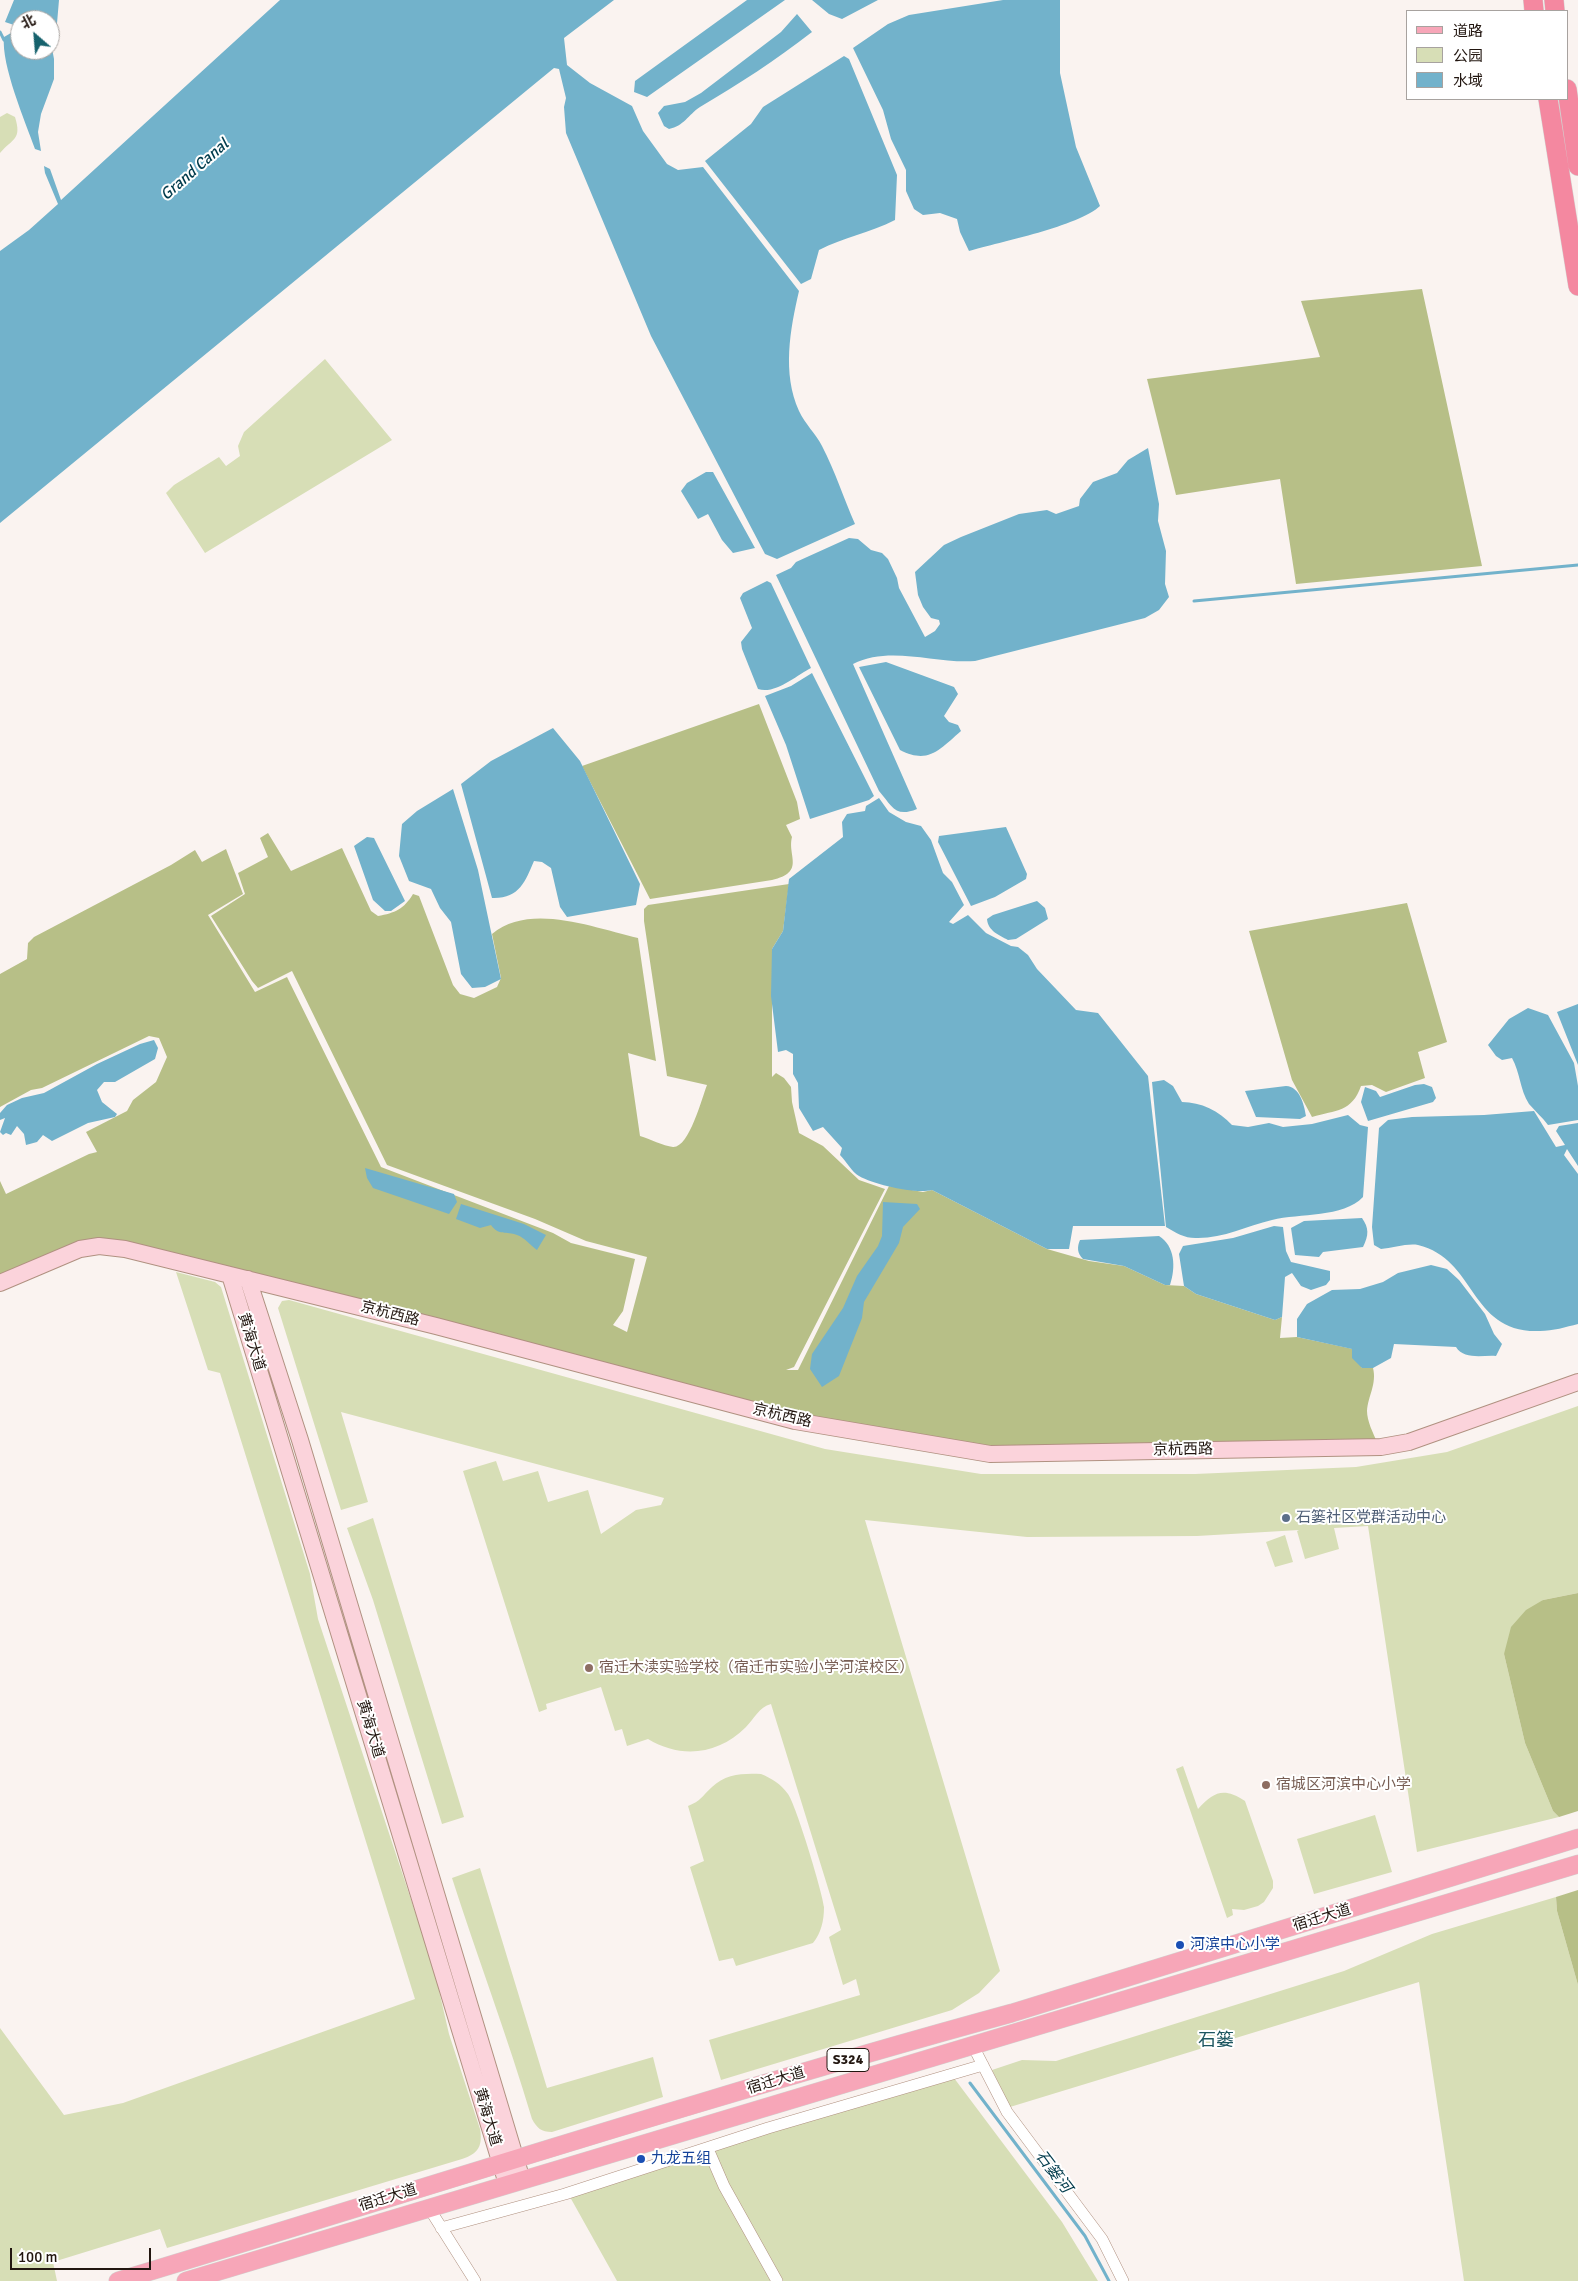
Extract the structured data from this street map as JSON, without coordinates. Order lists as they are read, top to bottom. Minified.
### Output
{"streets":{"main road":["京杭西路","黄海大道","宿迁大道","S324"]},"crossings":[["京杭西路","黄海大道"],["黄海大道","宿迁大道"]],"districts":["石篓"],"water":["Grand Canal","石篓河"],"places":["石篓社区党群活动中心","宿迁木渎实验学校（宿迁市实验小学河滨校区）","宿城区河滨中心小学","河滨中心小学","九龙五组"],"legend":["道路","公园","水域"],"scale_bar":"100 m","north":"top left"}
